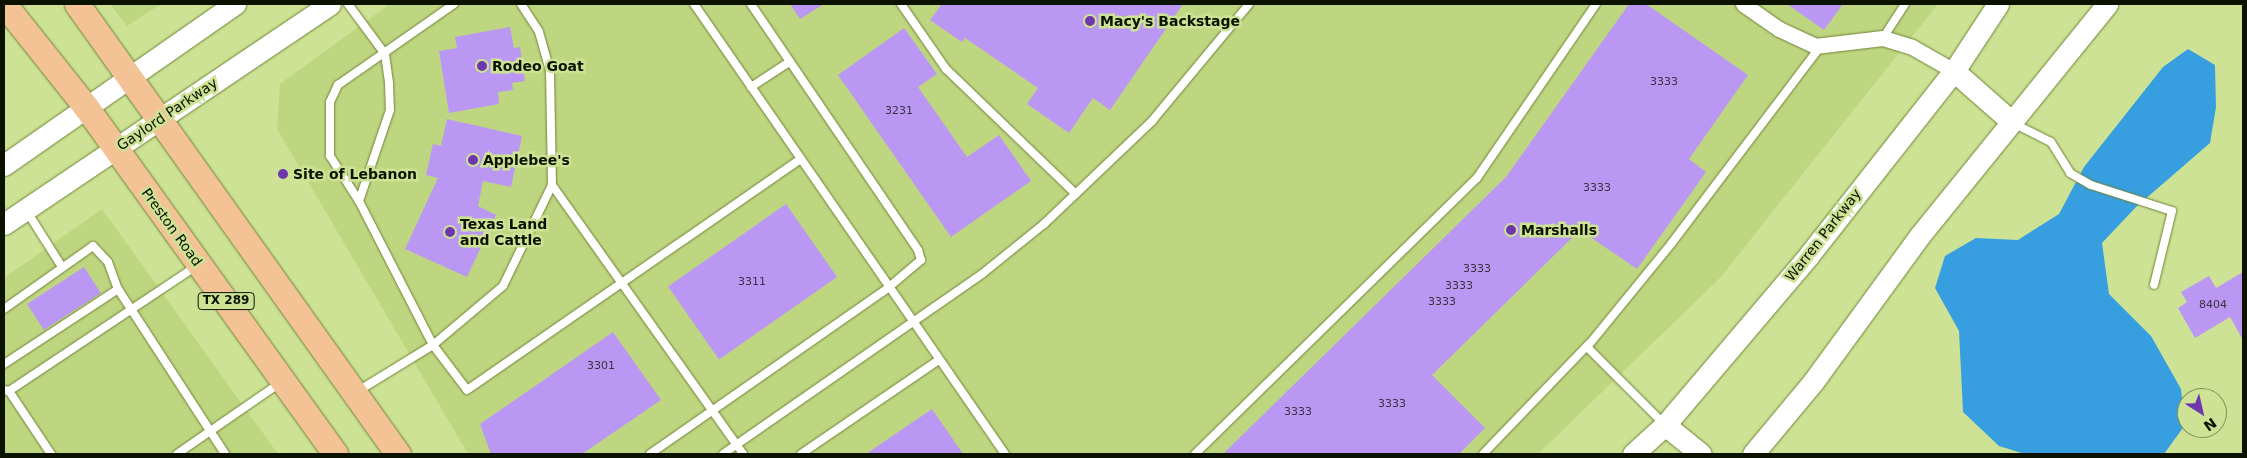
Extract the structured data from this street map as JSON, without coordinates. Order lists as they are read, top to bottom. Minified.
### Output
{"streets":{"main road":["Gaylord Parkway","Preston Road","Warren Parkway","TX 289"]},"crossings":[["Gaylord Parkway","Preston Road"]],"places":["Macy's Backstage","Rodeo Goat","Applebee's","Site of Lebanon","Marshalls","Texas Land and Cattle"],"house_numbers":["3333","3231","3333","3333","3311","3333","3333","8404","3301","3333","3333"],"north":"bottom right"}
